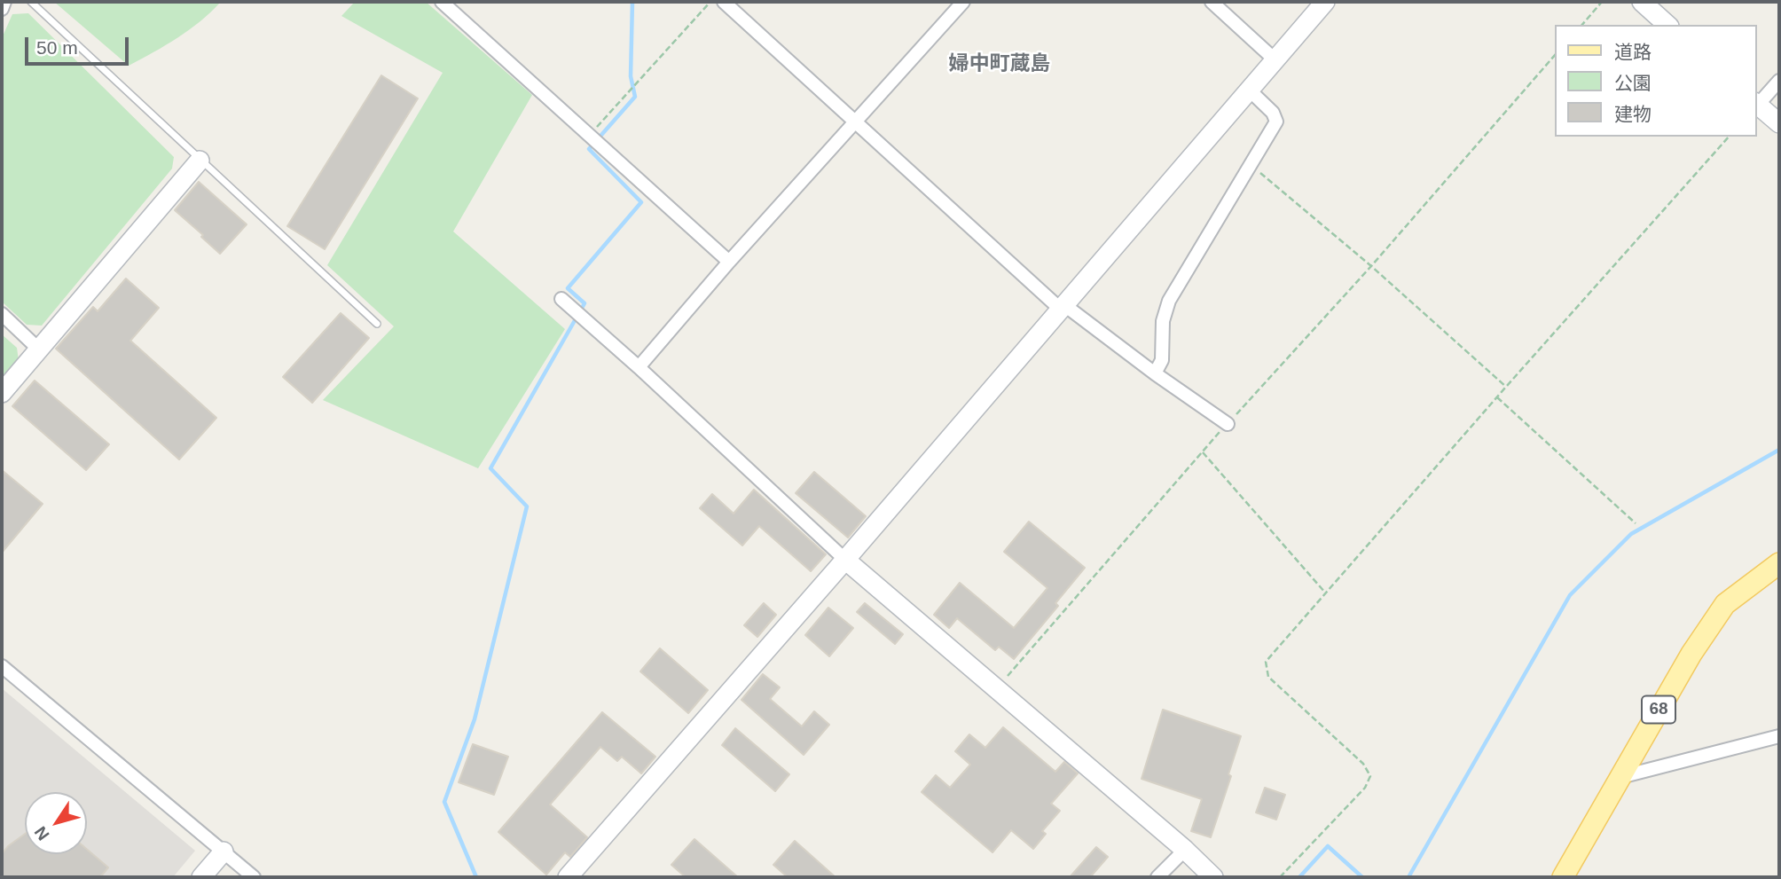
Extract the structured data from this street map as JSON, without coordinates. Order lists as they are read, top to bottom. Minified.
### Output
{"streets":{"main road":["68"]},"districts":["婦中町蔵島"],"legend":["道路","公園","建物"],"scale_bar":"50 m","north":"bottom left"}
